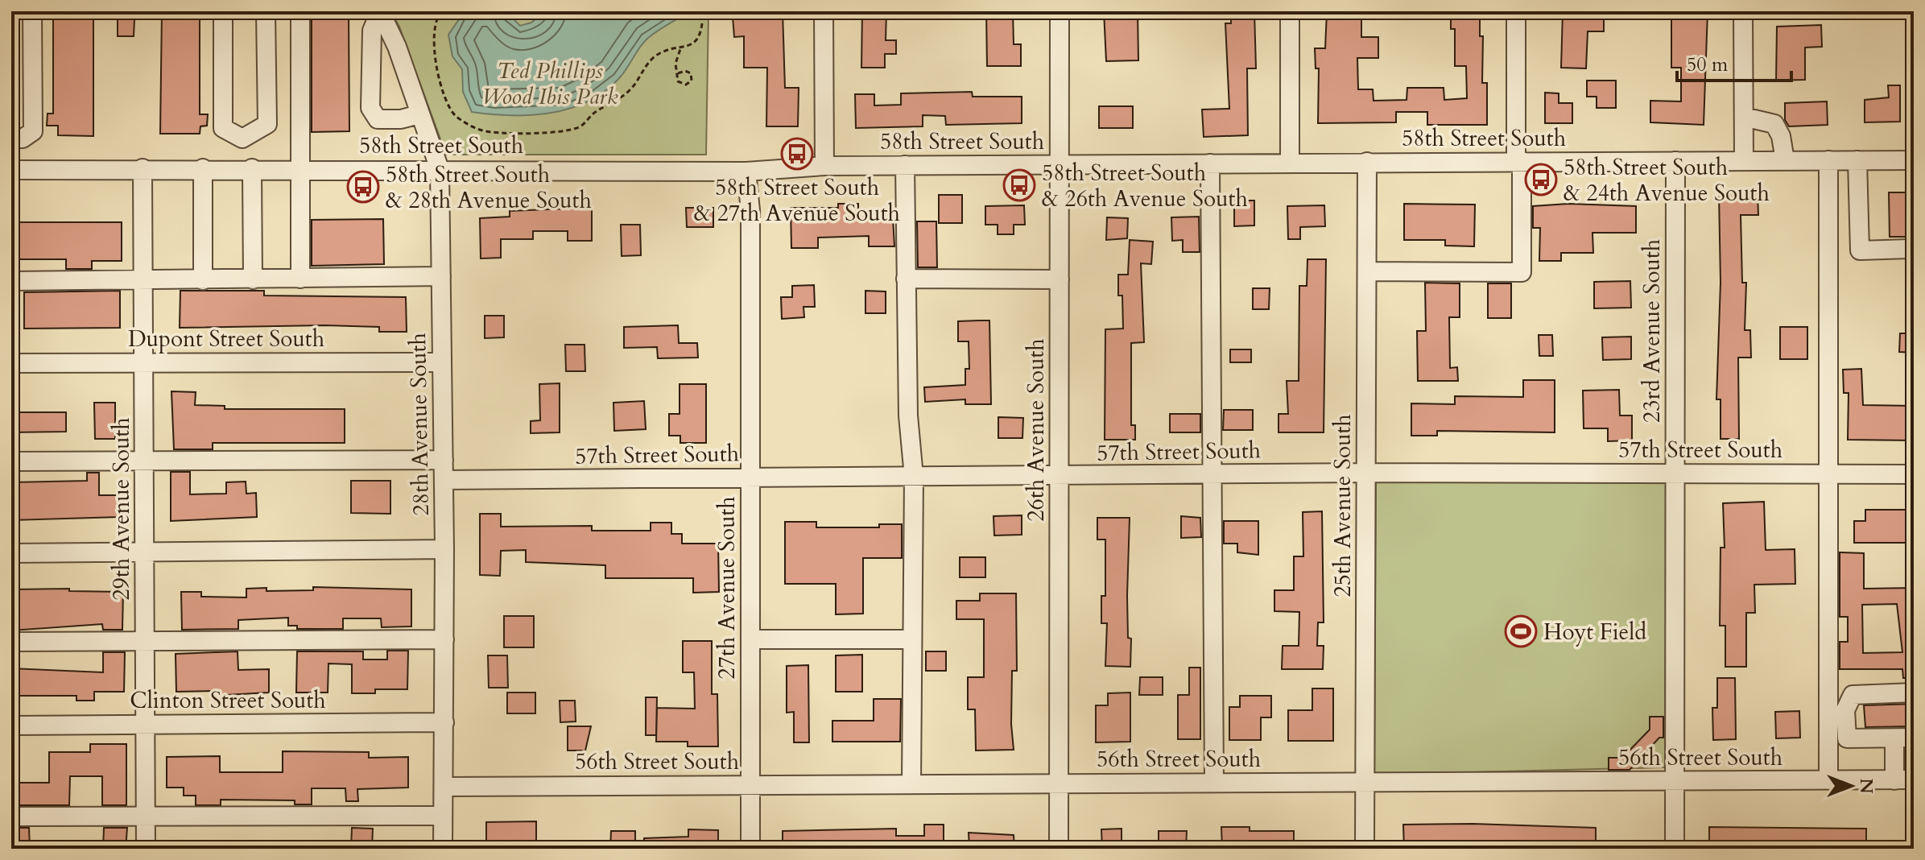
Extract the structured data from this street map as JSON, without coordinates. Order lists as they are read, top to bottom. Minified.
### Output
{"streets":{"street":["58th Street South","23rd Avenue South","Dupont Street South","28th Avenue South","26th Avenue South","57th Street South","25th Avenue South","29th Avenue South","27th Avenue South","Clinton Street South","56th Street South"]},"crossings":[["58th Street South","23rd Avenue South"],["58th Street South","28th Avenue South"],["58th Street South","26th Avenue South"],["58th Street South","25th Avenue South"],["58th Street South","29th Avenue South"],["58th Street South","27th Avenue South"],["23rd Avenue South","57th Street South"],["23rd Avenue South","56th Street South"],["Dupont Street South","28th Avenue South"],["Dupont Street South","29th Avenue South"],["28th Avenue South","57th Street South"],["28th Avenue South","Clinton Street South"],["28th Avenue South","56th Street South"],["26th Avenue South","57th Street South"],["26th Avenue South","56th Street South"],["57th Street South","25th Avenue South"],["57th Street South","27th Avenue South"],["25th Avenue South","56th Street South"],["29th Avenue South","Clinton Street South"],["27th Avenue South","56th Street South"]],"parks":["Ted Phillips Wood Ibis Park"],"places":{"bus stop":["58th Street South & 27th Avenue South","58th Street South & 24th Avenue South","58th Street South & 26th Avenue South","58th Street South & 28th Avenue South"],"sports":["Hoyt Field"]},"scale_bar":"50 m","north":"right"}
